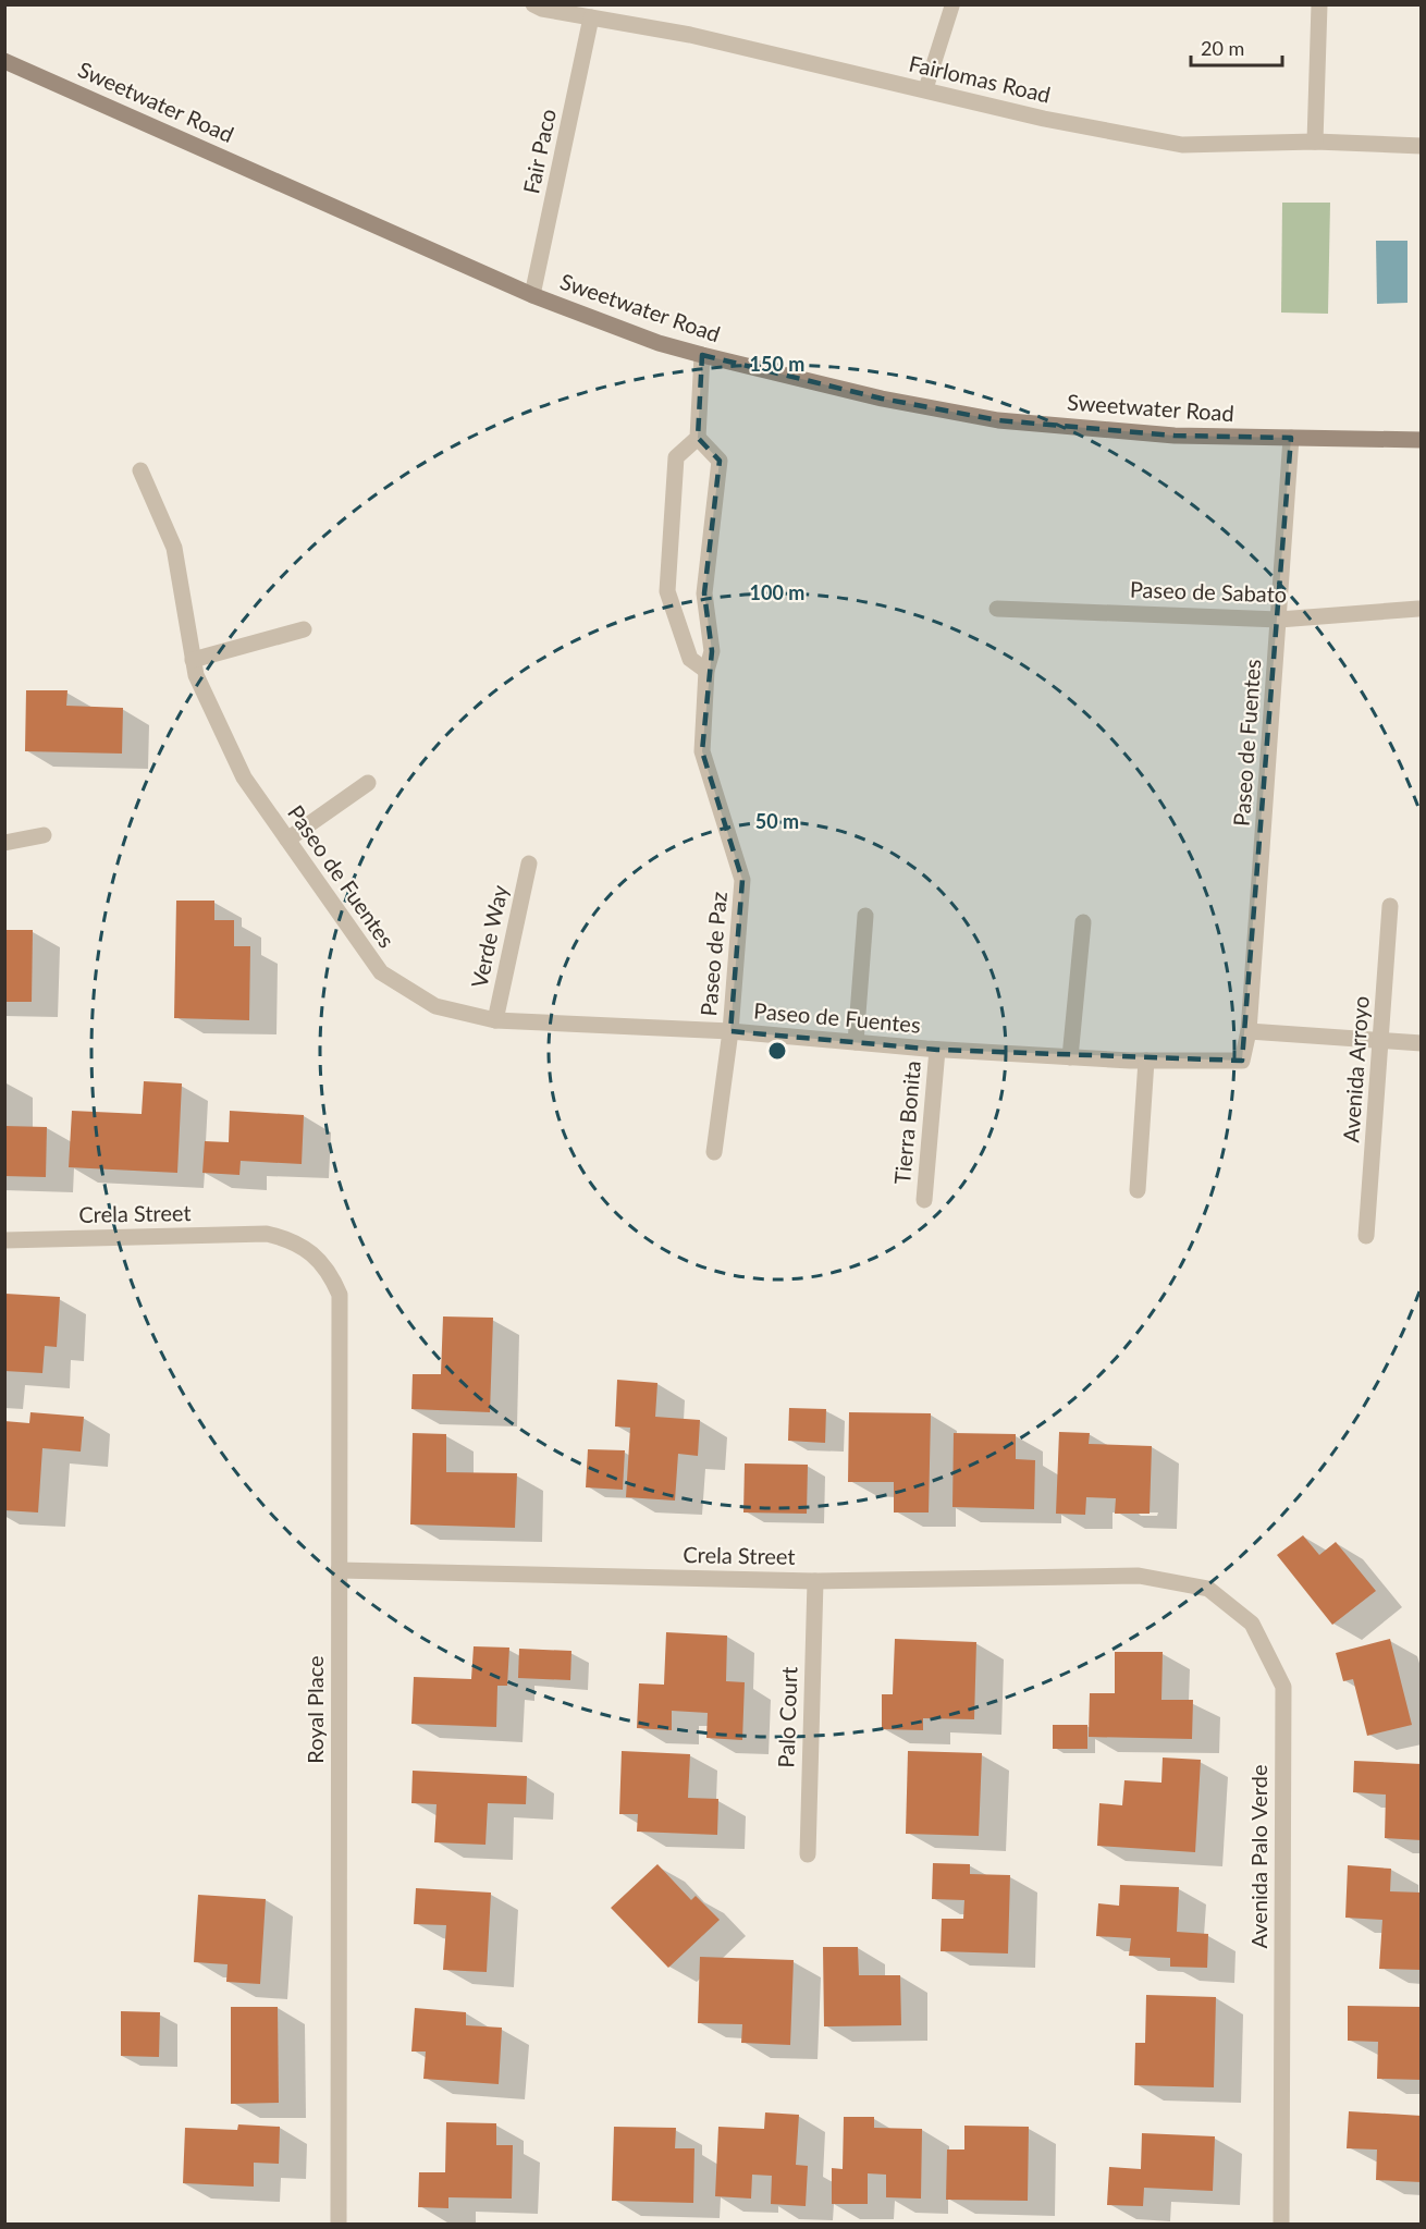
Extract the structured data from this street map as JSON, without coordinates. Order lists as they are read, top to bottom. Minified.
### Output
{"streets":{"main road":["Sweetwater Road"],"street":["Fairlomas Road","Fair Paco","Paseo de Sabato","Paseo de Fuentes","Verde Way","Paseo de Paz","Avenida Arroyo","Tierra Bonita","Crela Street","Royal Place","Palo Court","Avenida Palo Verde"]},"crossings":[["Fairlomas Road","Fair Paco"],["Sweetwater Road","Fair Paco"],["Sweetwater Road","Paseo de Fuentes"],["Paseo de Sabato","Paseo de Fuentes"],["Paseo de Fuentes","Verde Way"],["Paseo de Fuentes","Paseo de Paz"],["Paseo de Fuentes","Tierra Bonita"],["Crela Street","Royal Place"],["Crela Street","Palo Court"],["Crela Street","Avenida Palo Verde"]],"scale_bar":"20 m","rings":["150 m","100 m","50 m"]}
